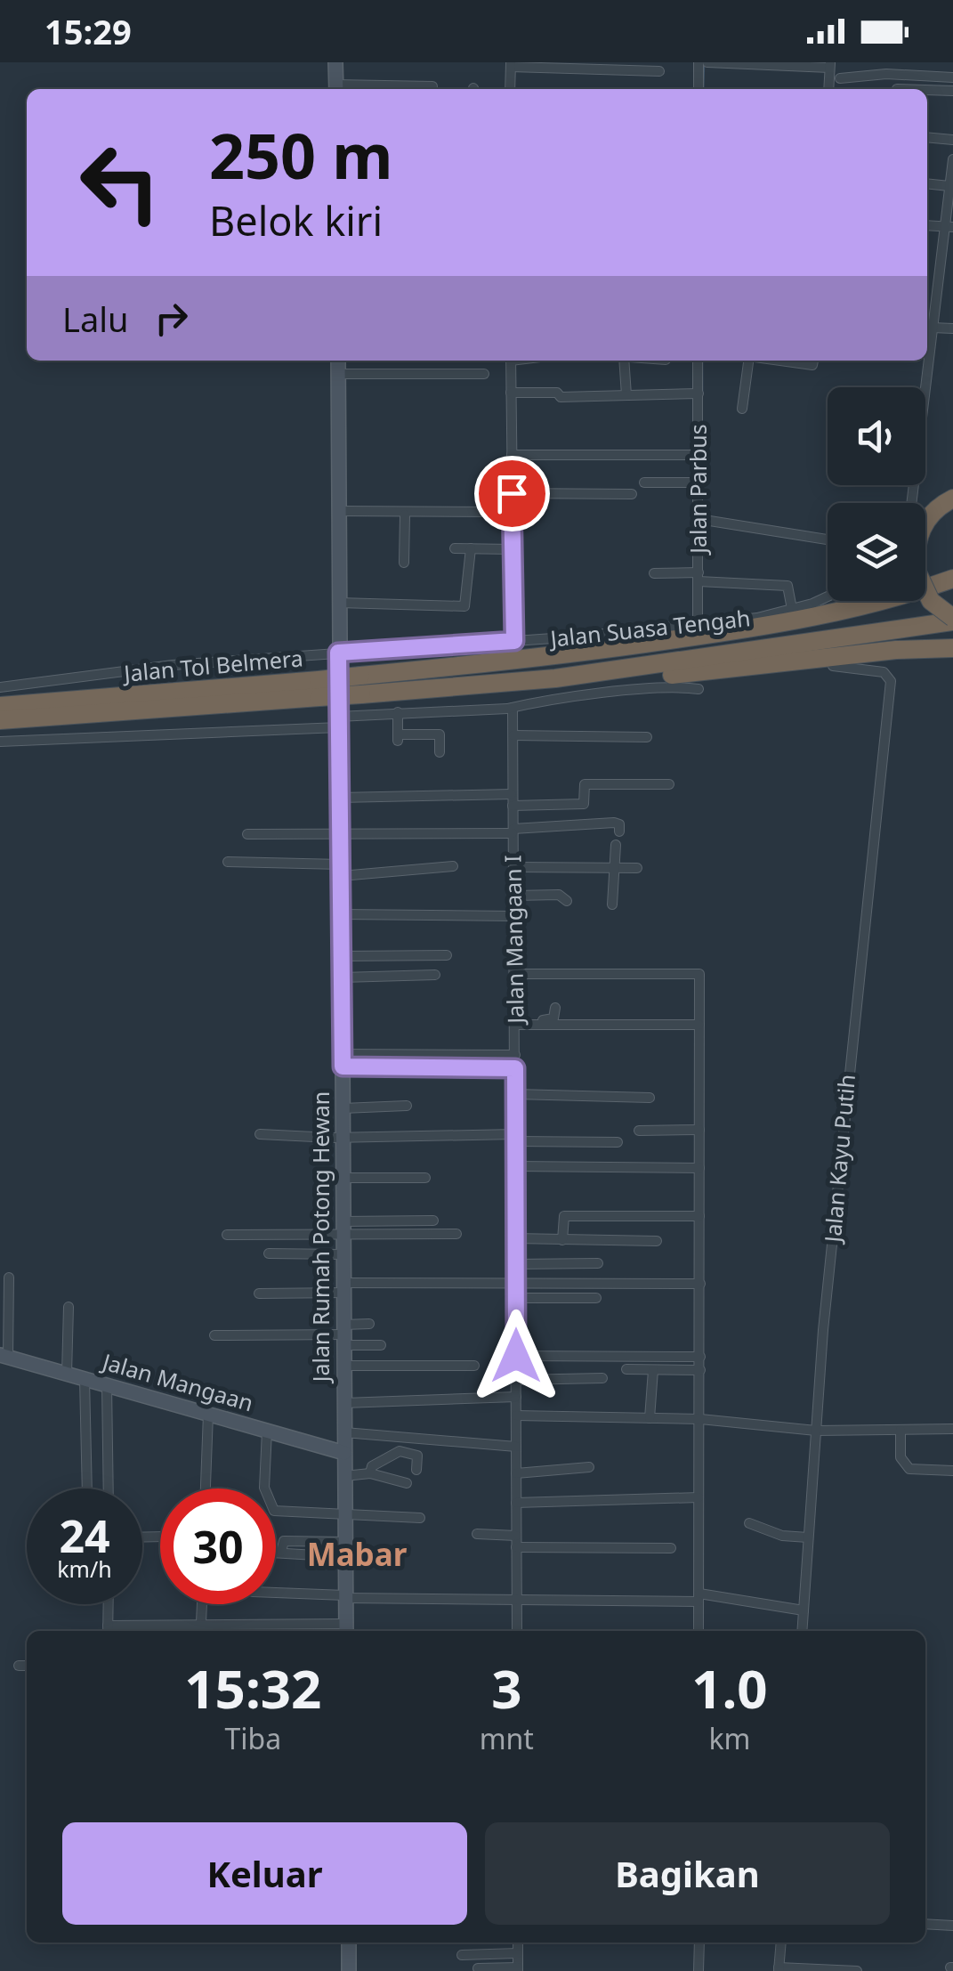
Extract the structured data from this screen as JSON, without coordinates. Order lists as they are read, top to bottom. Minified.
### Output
{"streets":{"highway":["Jalan Tol Belmera"],"street":["Jalan Parbus","Jalan Suasa Tengah","Jalan Mangaan I","Jalan Kayu Putih","Jalan Rumah Potong Hewan","Jalan Mangaan"]},"crossings":[["Jalan Parbus","Jalan Suasa Tengah"],["Jalan Suasa Tengah","Jalan Rumah Potong Hewan"],["Jalan Rumah Potong Hewan","Jalan Mangaan"]],"districts":["Mabar"],"page":{"status":"15:29","turn":["250 m","Belok kiri"],"then":"Lalu","speed":"24 km/h","limit":"30","eta":["15:32","Tiba","3","mnt","1.0","km"],"buttons":["Keluar","Bagikan"]}}
